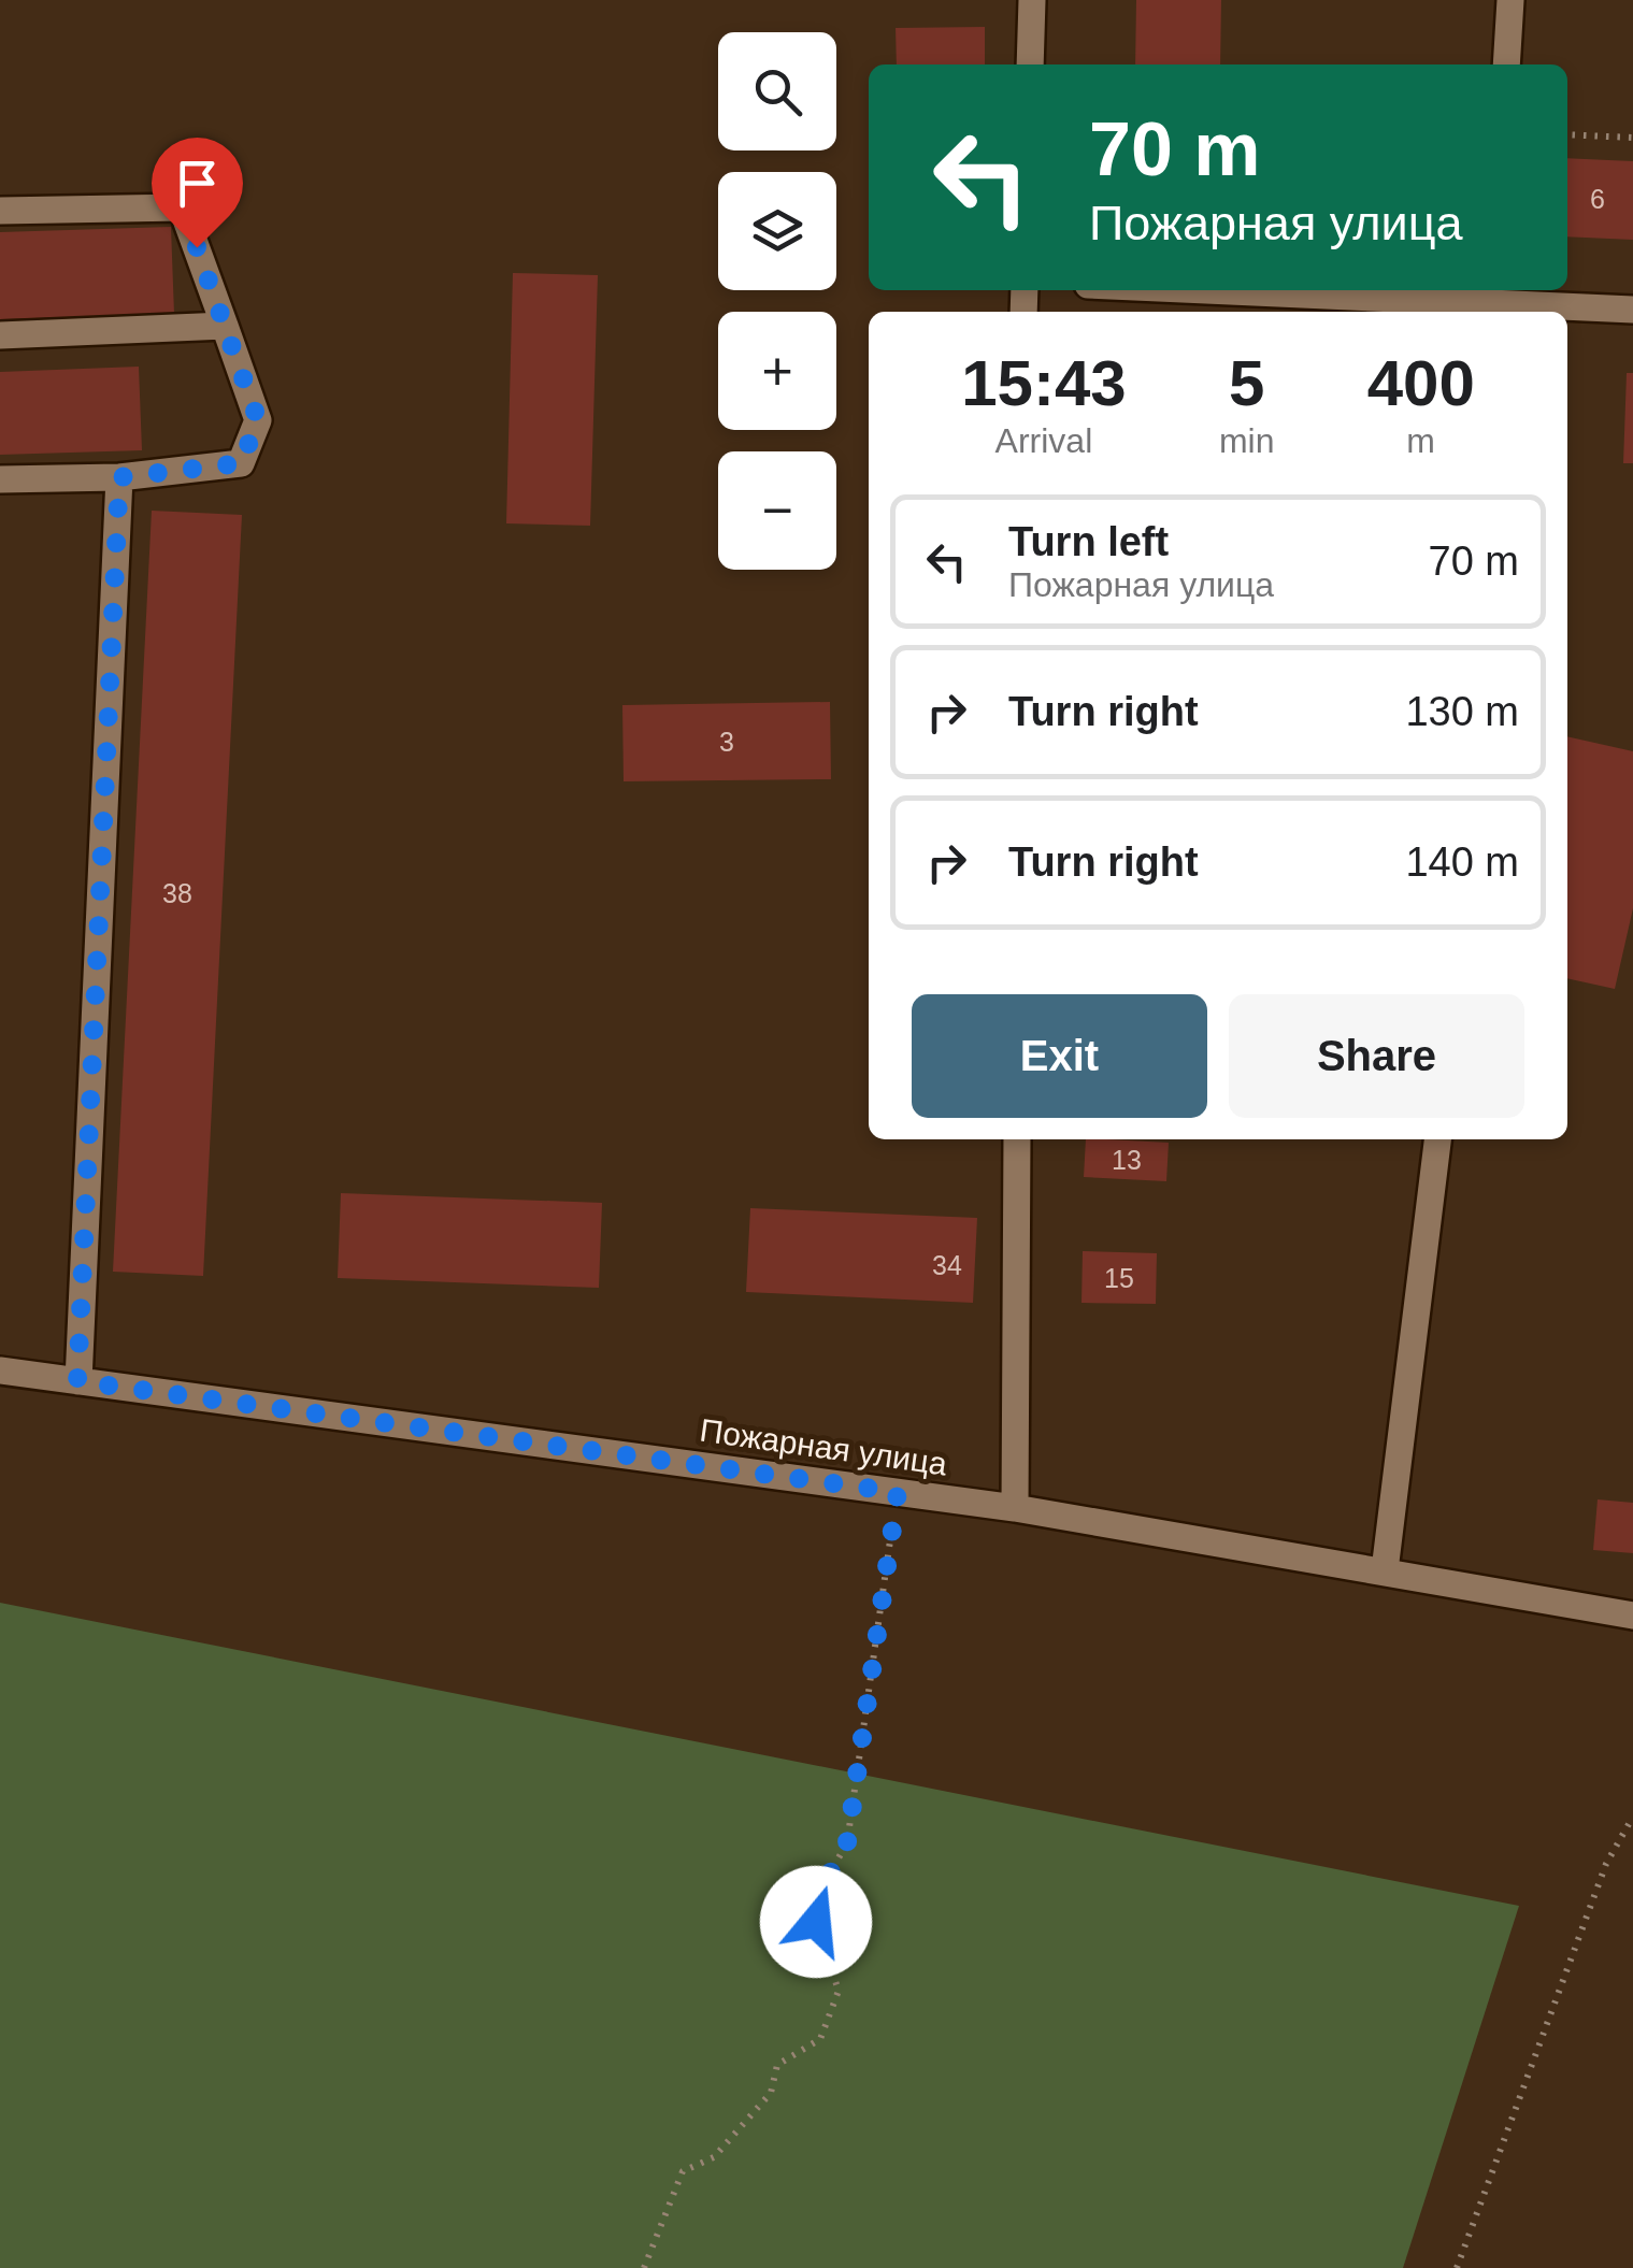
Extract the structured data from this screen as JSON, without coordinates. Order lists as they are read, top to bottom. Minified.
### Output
{"streets":{"street":["Пожарная улица"]},"house_numbers":["6","3","38","13","34","15"],"page":{"map_buttons":["+","−"],"turn":["70 m","Пожарная улица"],"eta":["15:43","Arrival","5","min","400","m"],"list":[{"name":"Turn left","note":"Пожарная улица","value":"70 m"},{"name":"Turn right","value":"130 m"},{"name":"Turn right","value":"140 m"}],"buttons":["Exit","Share"]}}
